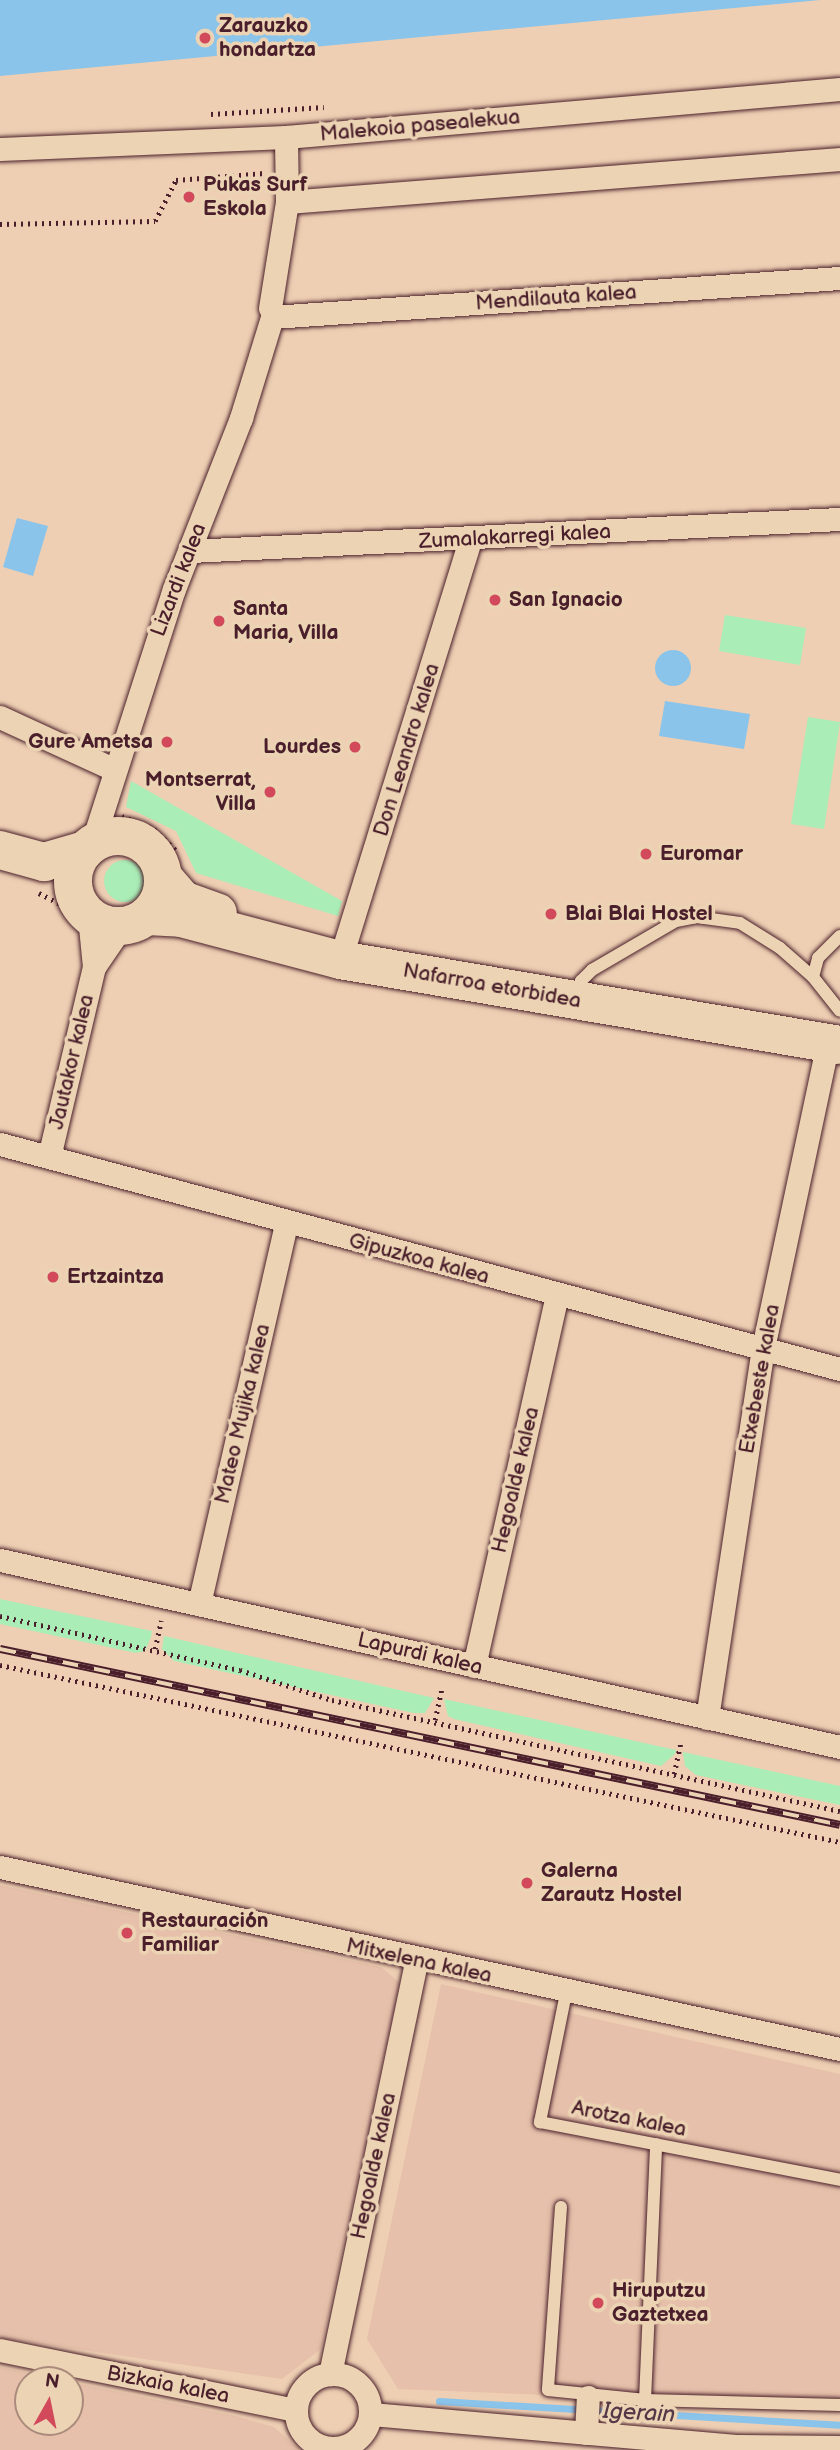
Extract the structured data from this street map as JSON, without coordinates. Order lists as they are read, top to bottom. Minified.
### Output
{"streets":{"highway":["Nafarroa etorbidea"],"street":["Malekoia pasealekua","Mendilauta kalea","Zumalakarregi kalea","Lizardi kalea","Don Leandro kalea","Jautakor kalea","Gipuzkoa kalea","Etxebeste kalea","Mateo Mujika kalea","Hegoalde kalea","Lapurdi kalea","Mitxelena kalea","Bizkaia kalea"],"lane":["Arotza kalea"]},"crossings":[["Malekoia pasealekua","Lizardi kalea"],["Mendilauta kalea","Lizardi kalea"],["Zumalakarregi kalea","Lizardi kalea"],["Zumalakarregi kalea","Don Leandro kalea"],["Lizardi kalea","Nafarroa etorbidea"],["Lizardi kalea","Jautakor kalea"],["Don Leandro kalea","Nafarroa etorbidea"],["Nafarroa etorbidea","Jautakor kalea"],["Nafarroa etorbidea","Etxebeste kalea"],["Jautakor kalea","Gipuzkoa kalea"],["Gipuzkoa kalea","Etxebeste kalea"],["Gipuzkoa kalea","Mateo Mujika kalea"],["Gipuzkoa kalea","Hegoalde kalea"],["Etxebeste kalea","Lapurdi kalea"],["Mateo Mujika kalea","Lapurdi kalea"],["Hegoalde kalea","Lapurdi kalea"],["Hegoalde kalea","Mitxelena kalea"],["Hegoalde kalea","Bizkaia kalea"],["Mitxelena kalea","Arotza kalea"]],"water":["Igerain"],"places":["Zarauzko hondartza","Pukas Surf Eskola","San Ignacio","Santa Maria, Villa","Gure Ametsa","Lourdes","Montserrat, Villa","Euromar","Blai Blai Hostel","Ertzaintza","Galerna Zarautz Hostel","Restauración Familiar","Hiruputzu Gaztetxea"],"north":"top"}
